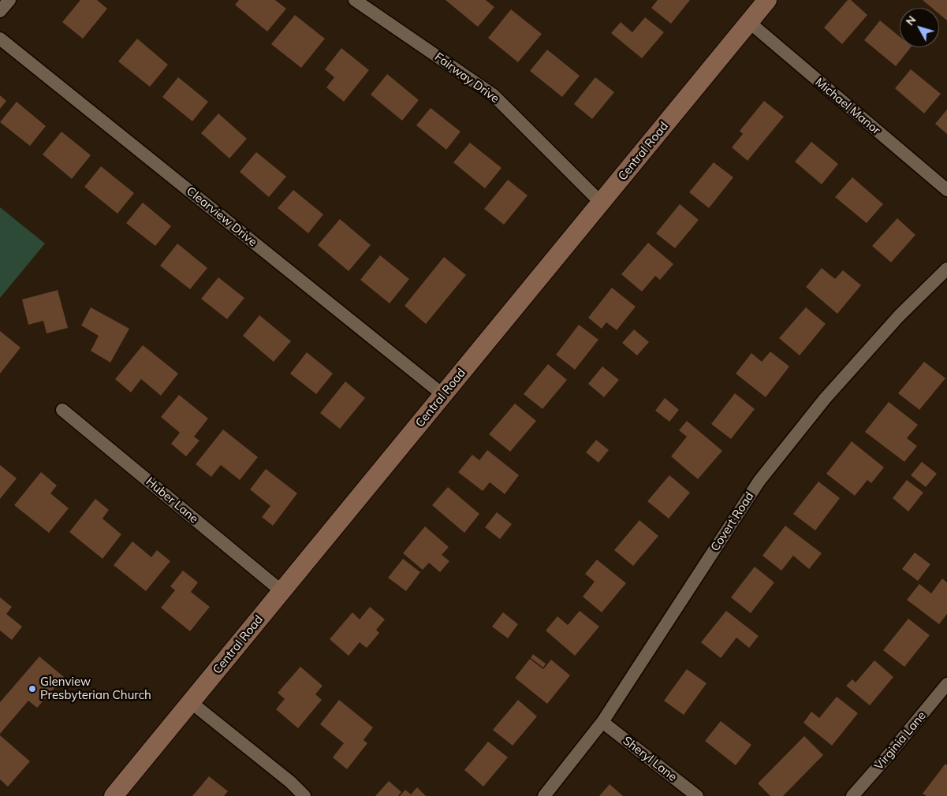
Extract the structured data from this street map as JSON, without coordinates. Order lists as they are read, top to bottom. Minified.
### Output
{"streets":{"main road":["Central Road"],"street":["Fairway Drive","Michael Manor","Clearview Drive","Huber Lane","Covert Road","Virginia Lane","Sheryl Lane"]},"crossings":[["Fairway Drive","Central Road"],["Michael Manor","Central Road"],["Central Road","Clearview Drive"],["Central Road","Huber Lane"],["Covert Road","Sheryl Lane"]],"places":["Glenview Presbyterian Church"],"north":"top left"}
